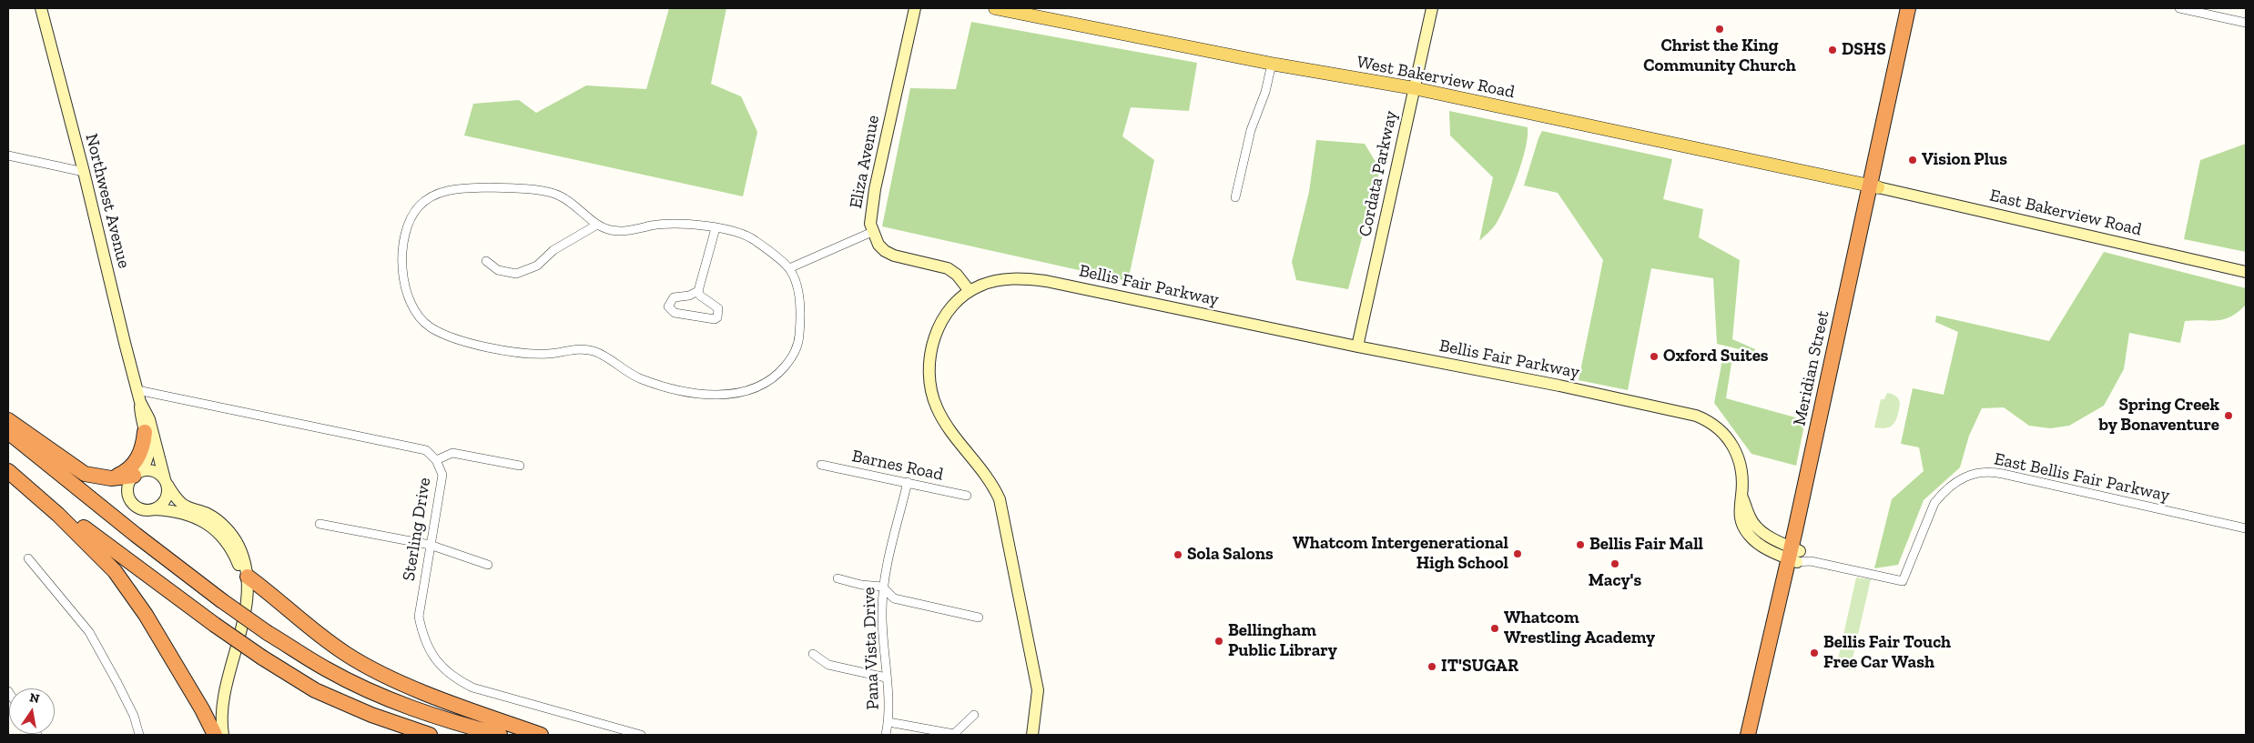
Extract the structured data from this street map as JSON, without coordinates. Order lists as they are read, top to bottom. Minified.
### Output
{"streets":{"highway":["Meridian Street"],"main road":["West Bakerview Road"],"street":["Eliza Avenue","Cordata Parkway","Northwest Avenue","East Bakerview Road","Bellis Fair Parkway","Barnes Road","East Bellis Fair Parkway","Sterling Drive","Pana Vista Drive"]},"crossings":[["West Bakerview Road","Cordata Parkway"],["West Bakerview Road","East Bakerview Road"],["West Bakerview Road","Meridian Street"],["Eliza Avenue","Bellis Fair Parkway"],["Cordata Parkway","Bellis Fair Parkway"],["Northwest Avenue","Sterling Drive"],["East Bakerview Road","Meridian Street"],["Bellis Fair Parkway","Meridian Street"],["Bellis Fair Parkway","East Bellis Fair Parkway"],["Meridian Street","East Bellis Fair Parkway"],["Barnes Road","Pana Vista Drive"]],"places":["Christ the King Community Church","DSHS","Vision Plus","Oxford Suites","Spring Creek by Bonaventure","Bellis Fair Mall","Whatcom Intergenerational High School","Sola Salons","Macy's","Whatcom Wrestling Academy","Bellingham Public Library","Bellis Fair Touch Free Car Wash","IT'SUGAR"],"north":"top"}
